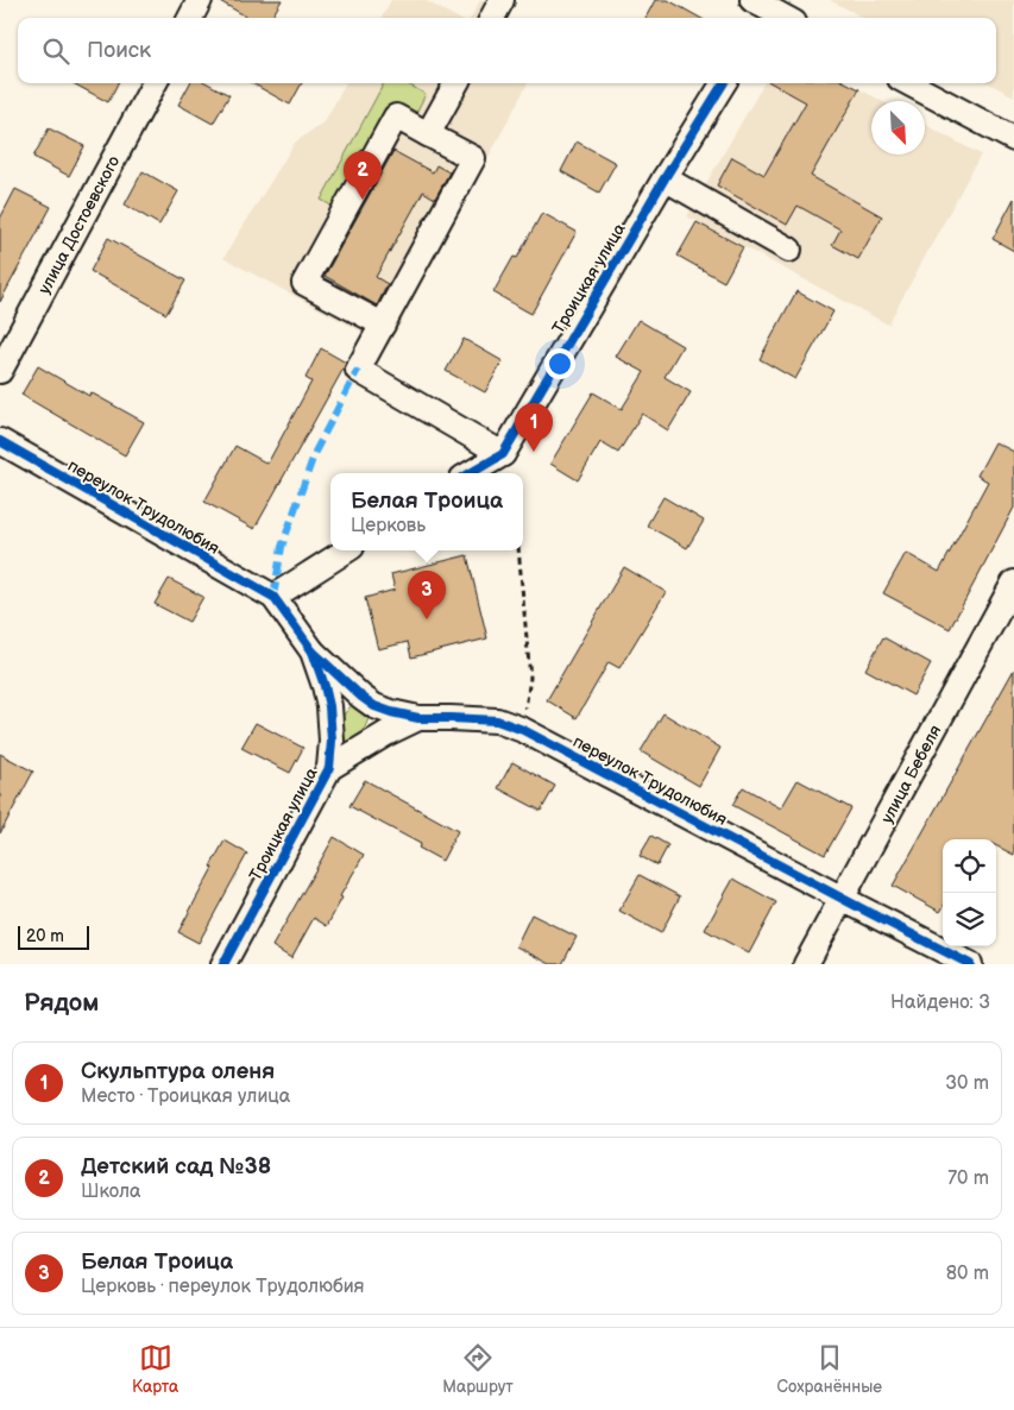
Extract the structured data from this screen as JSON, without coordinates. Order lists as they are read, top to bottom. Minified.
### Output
{"streets":{"street":["улица Достоевского","Троицкая улица","переулок Трудолюбия","улица Бебеля"]},"crossings":[["Троицкая улица","переулок Трудолюбия"],["переулок Трудолюбия","улица Бебеля"]],"scale_bar":"20 m","north":"bottom right","page":{"search":"Поиск","pins":["2","1","3"],"popup":["Белая Троица","Церковь"],"scale":"20 m","heading":["Рядом","Найдено: 3"],"list":[{"mark":"1","name":"Скульптура оленя","note":"Место · Троицкая улица","value":"30 m"},{"mark":"2","name":"Детский сад №38","note":"Школа","value":"70 m"},{"mark":"3","name":"Белая Троица","note":"Церковь · переулок Трудолюбия","value":"80 m"}],"nav":["Карта","Маршрут","Сохранённые"]}}
